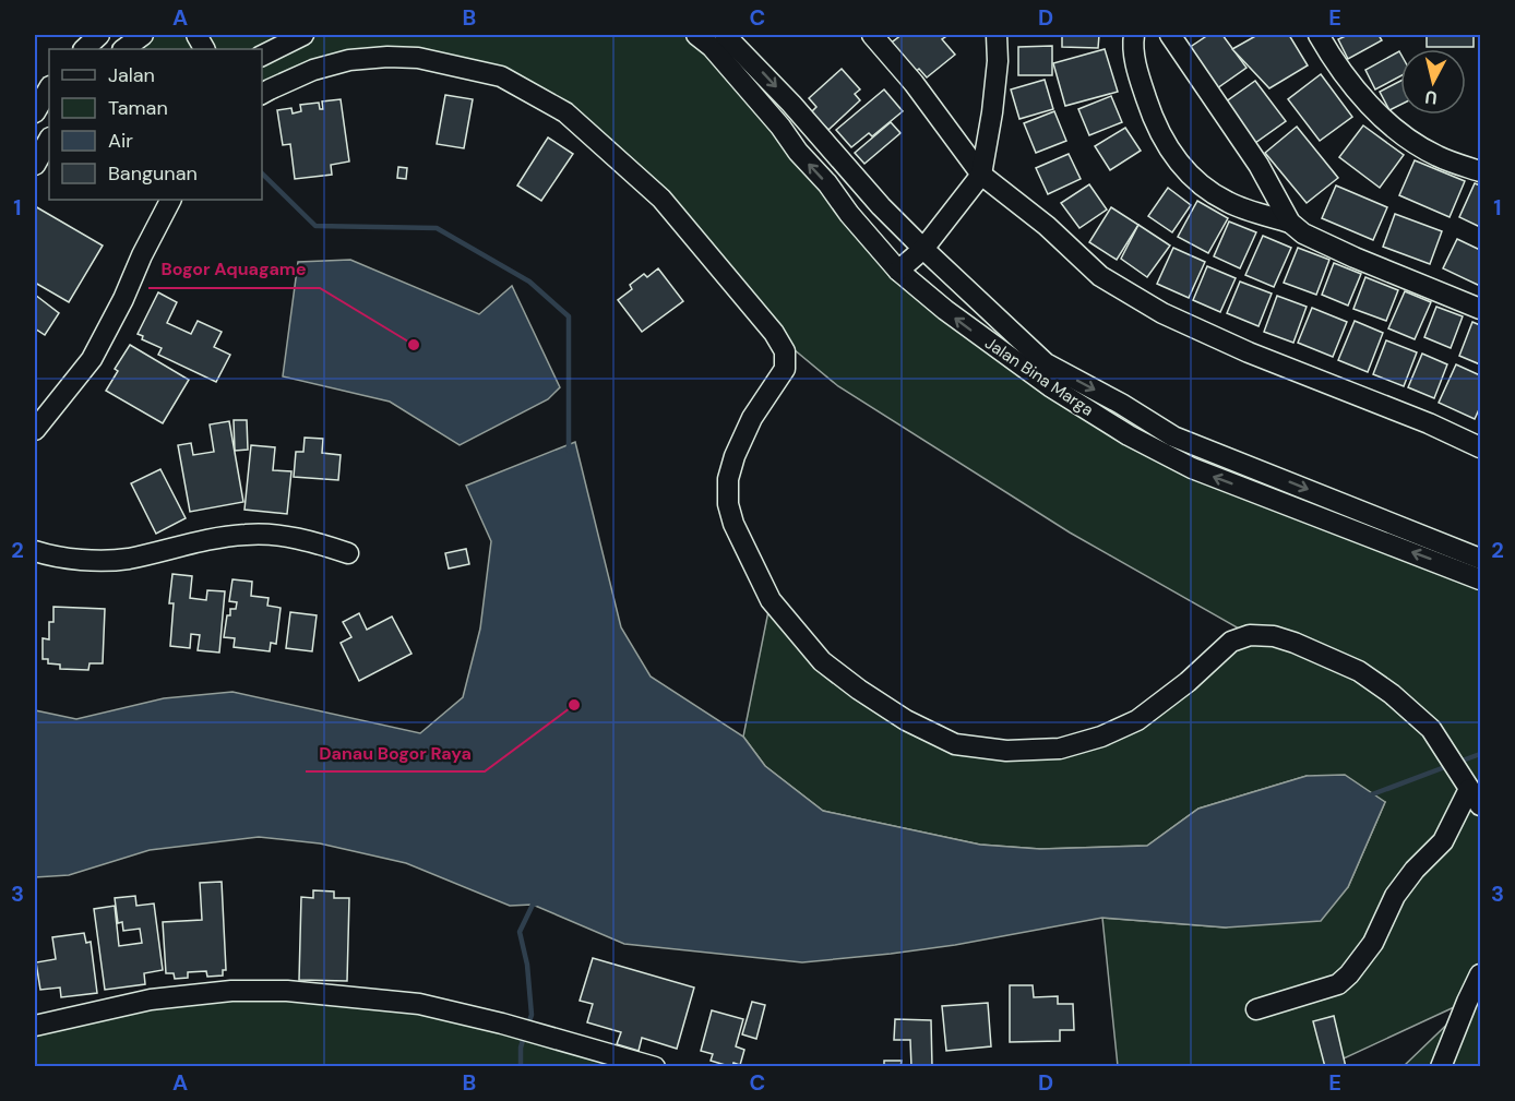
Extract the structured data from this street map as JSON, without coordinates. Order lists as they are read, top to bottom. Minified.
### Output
{"streets":{"street":["Jalan Bina Marga"]},"places":["Bogor Aquagame","Danau Bogor Raya"],"legend":["Jalan","Taman","Air","Bangunan"],"north":"bottom","grid":{"columns":["A","B","C","D","E"],"rows":["1","2","3"]}}
